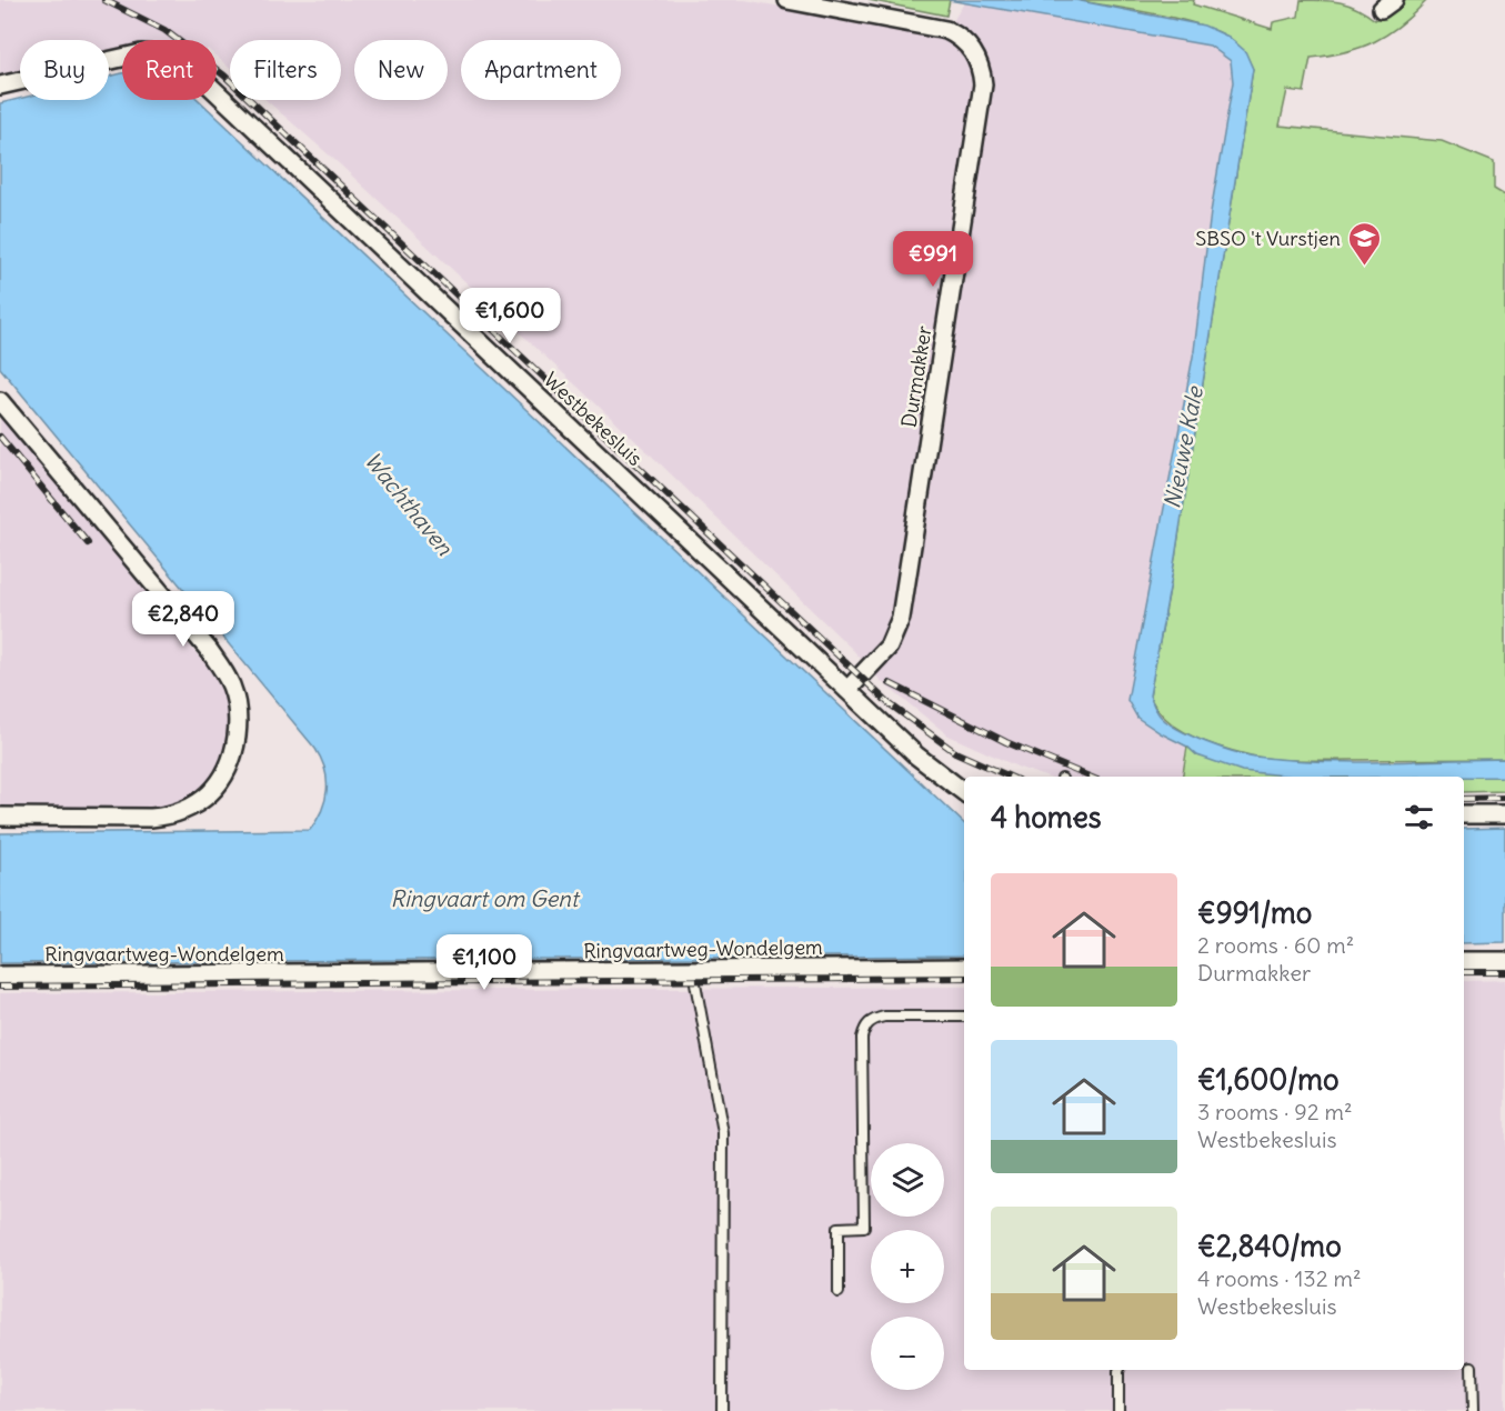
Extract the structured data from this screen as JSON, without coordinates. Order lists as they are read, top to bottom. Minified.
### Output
{"streets":{"street":["Durmakker","Westbekesluis","Ringvaartweg-Wondelgem"]},"crossings":[["Durmakker","Westbekesluis"]],"water":["Nieuwe Kale","Wachthaven","Ringvaart om Gent"],"places":{"school or university":["SBSO 't Vurstjen"]},"page":{"chip":["Buy","Rent","Filters","New","Apartment"],"price":["€991","€1,600","€2,840","€1,100"],"heading":"4 homes","list":[{"name":"€991/mo","note":"2 rooms · 60 m² · Durmakker"},{"name":"€1,600/mo","note":"3 rooms · 92 m² · Westbekesluis"},{"name":"€2,840/mo","note":"4 rooms · 132 m² · Westbekesluis"}],"map_buttons":["+","−"]}}
